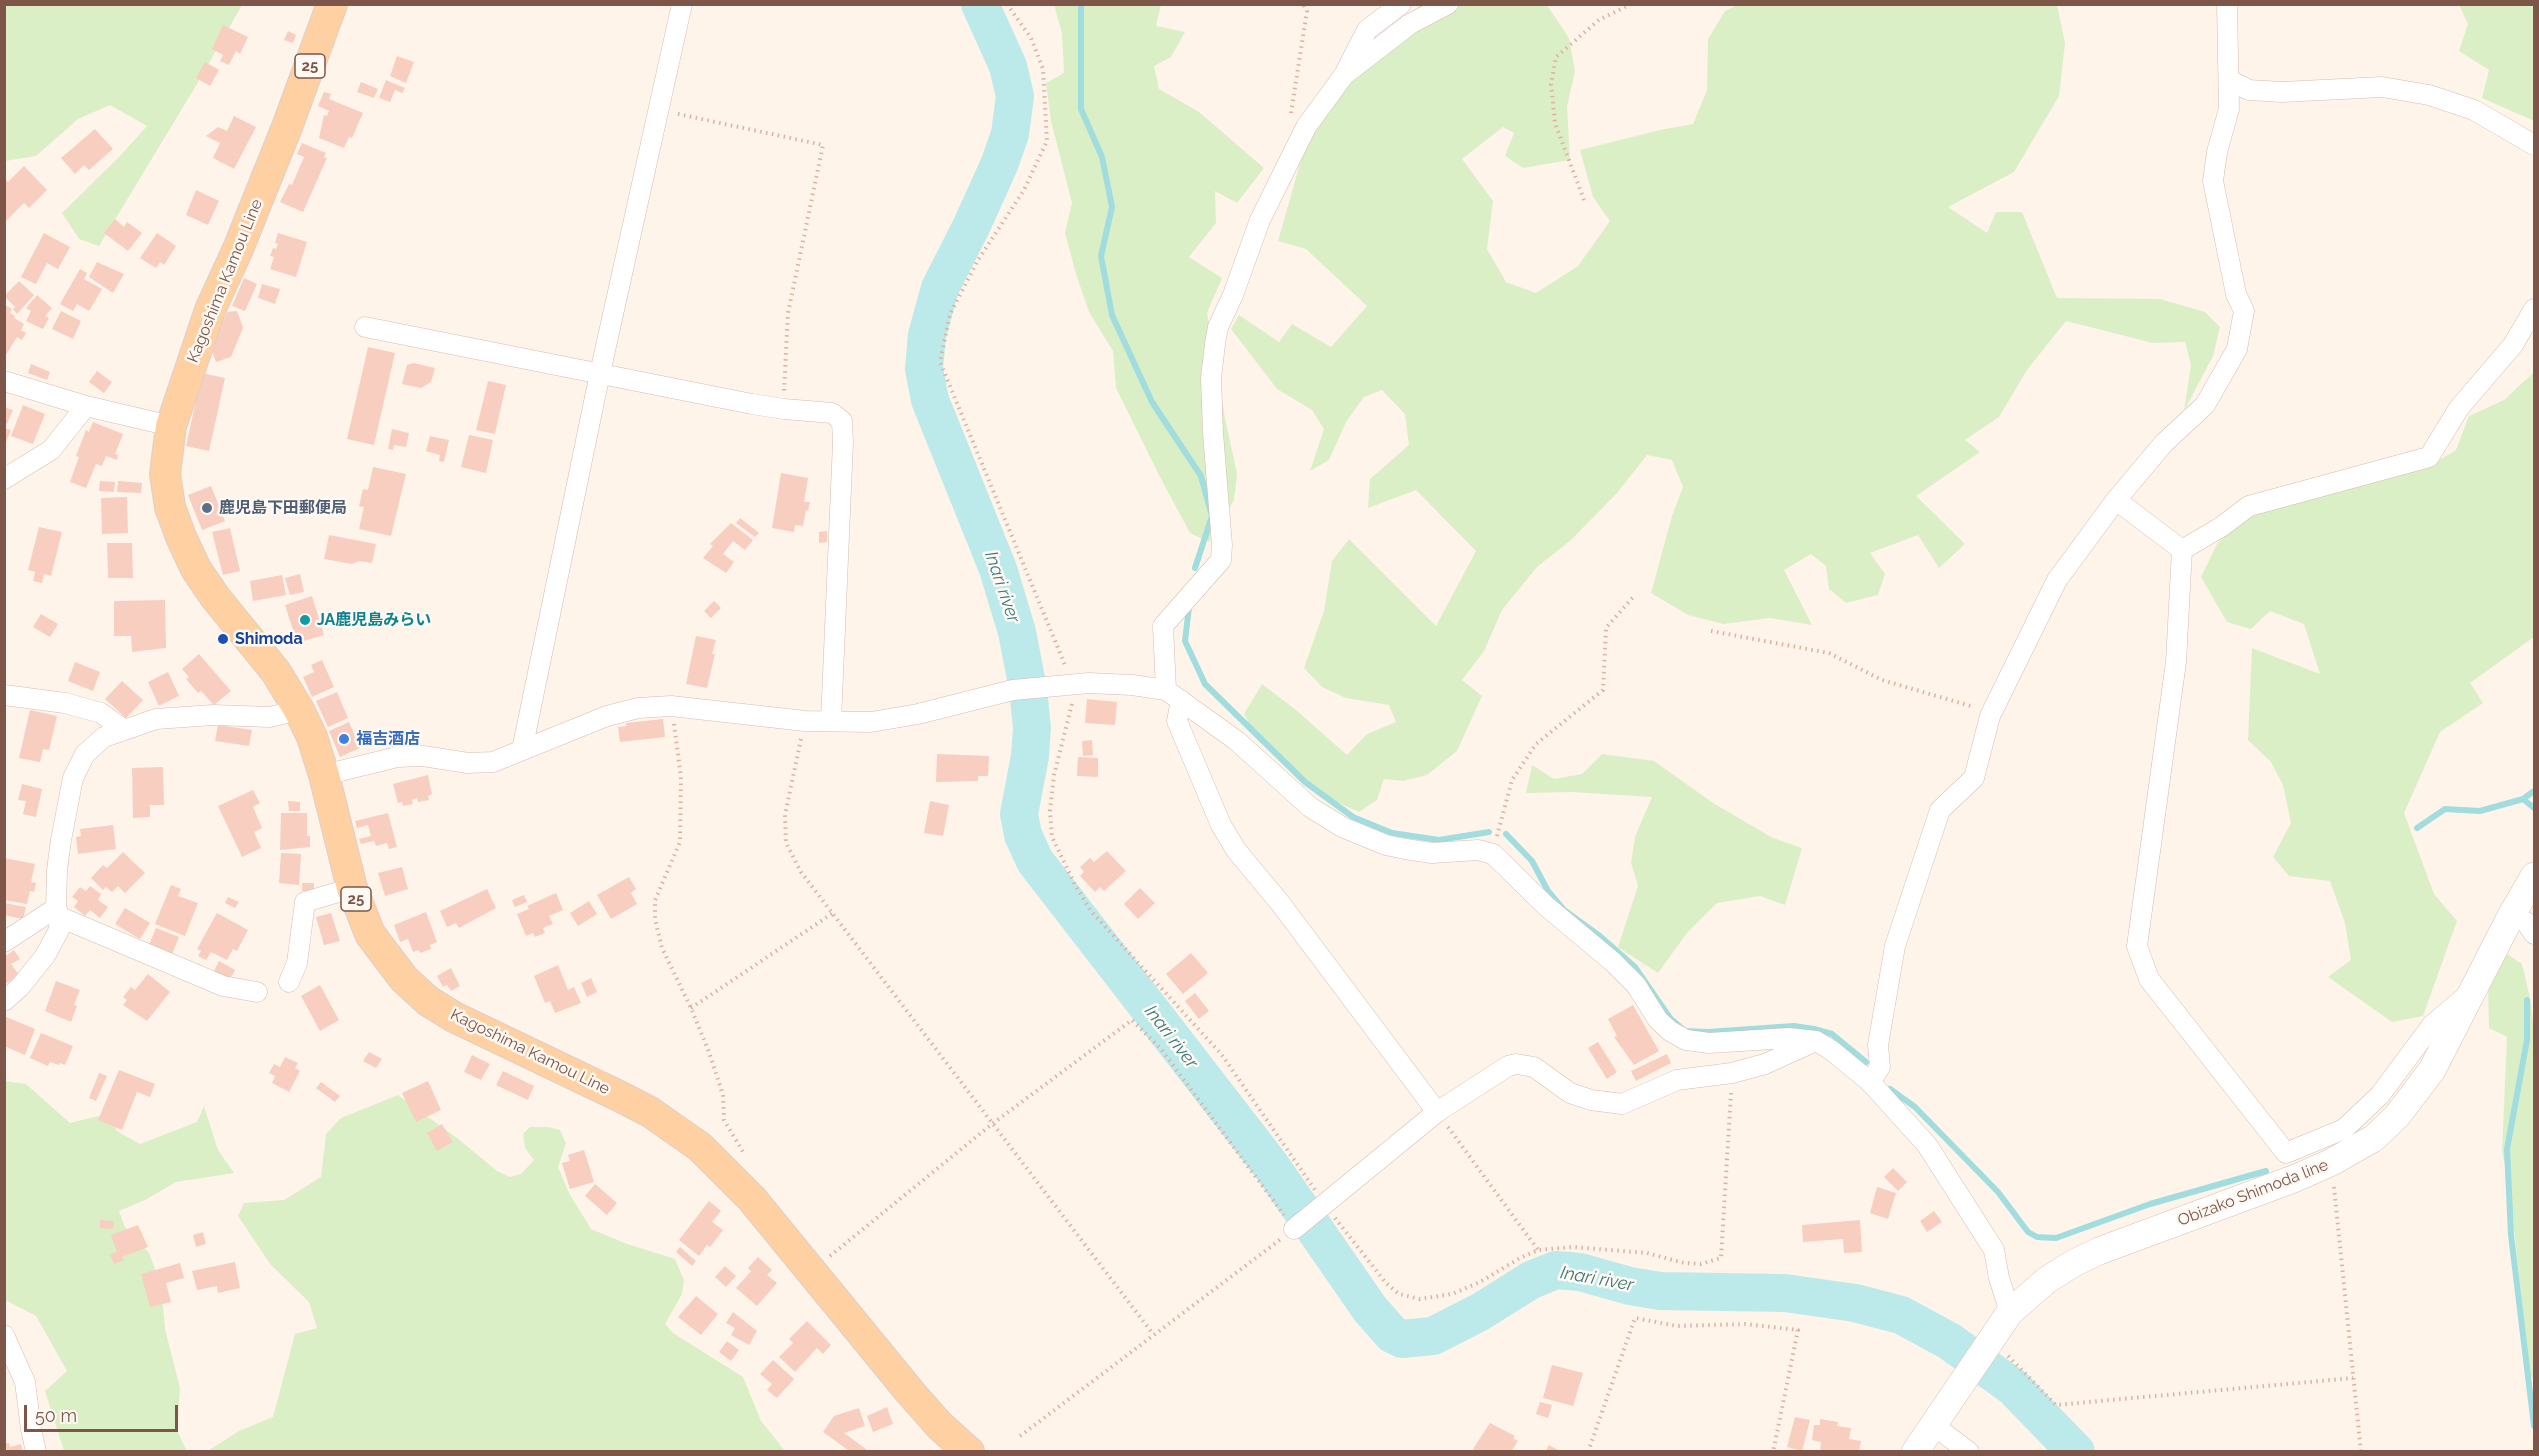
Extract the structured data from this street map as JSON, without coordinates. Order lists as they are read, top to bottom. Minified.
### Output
{"streets":{"main road":["25","Kagoshima Kamou Line","Obizako Shimoda line"]},"water":["Inari river"],"places":["鹿児島下田郵便局","JA鹿児島みらい","Shimoda","福吉酒店"],"scale_bar":"50 m"}
